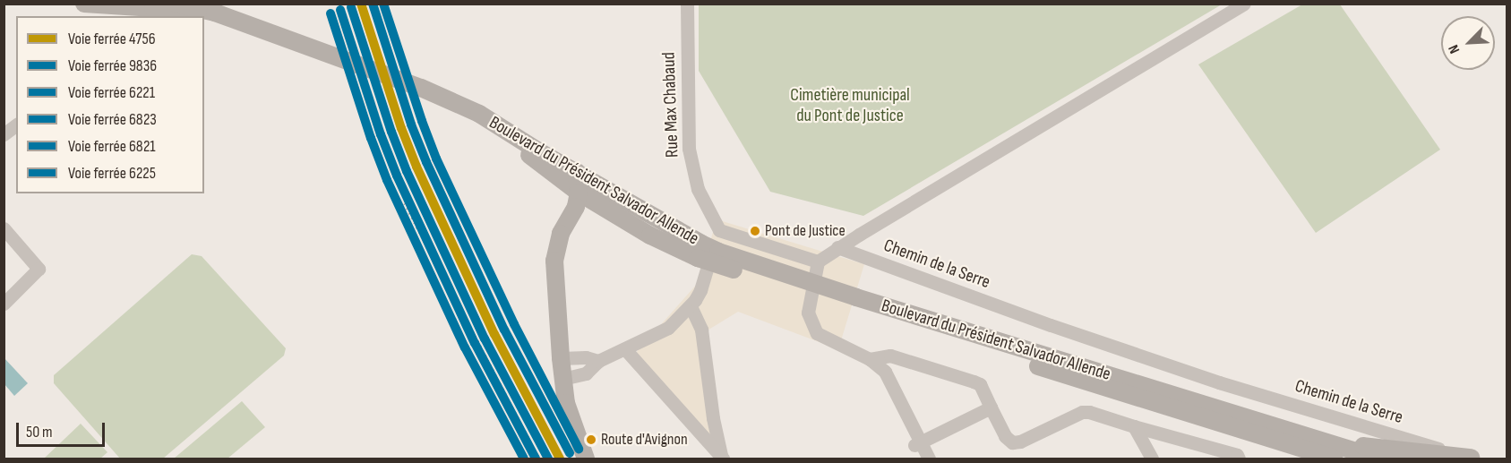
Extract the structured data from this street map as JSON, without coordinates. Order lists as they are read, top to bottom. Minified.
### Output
{"streets":{"main road":["Boulevard du Président Salvador Allende"],"street":["Rue Max Chabaud","Chemin de la Serre"]},"parks":["Cimetière municipal du Pont de Justice"],"places":["Pont de Justice","Route d'Avignon"],"lines":["rail line 4756","rail line 6221","rail line 6821","rail line 9836","rail line 6823","rail line 6225"],"legend":["Voie ferrée 4756","Voie ferrée 9836","Voie ferrée 6221","Voie ferrée 6823","Voie ferrée 6821","Voie ferrée 6225"],"scale_bar":"50 m","north":"bottom left"}
